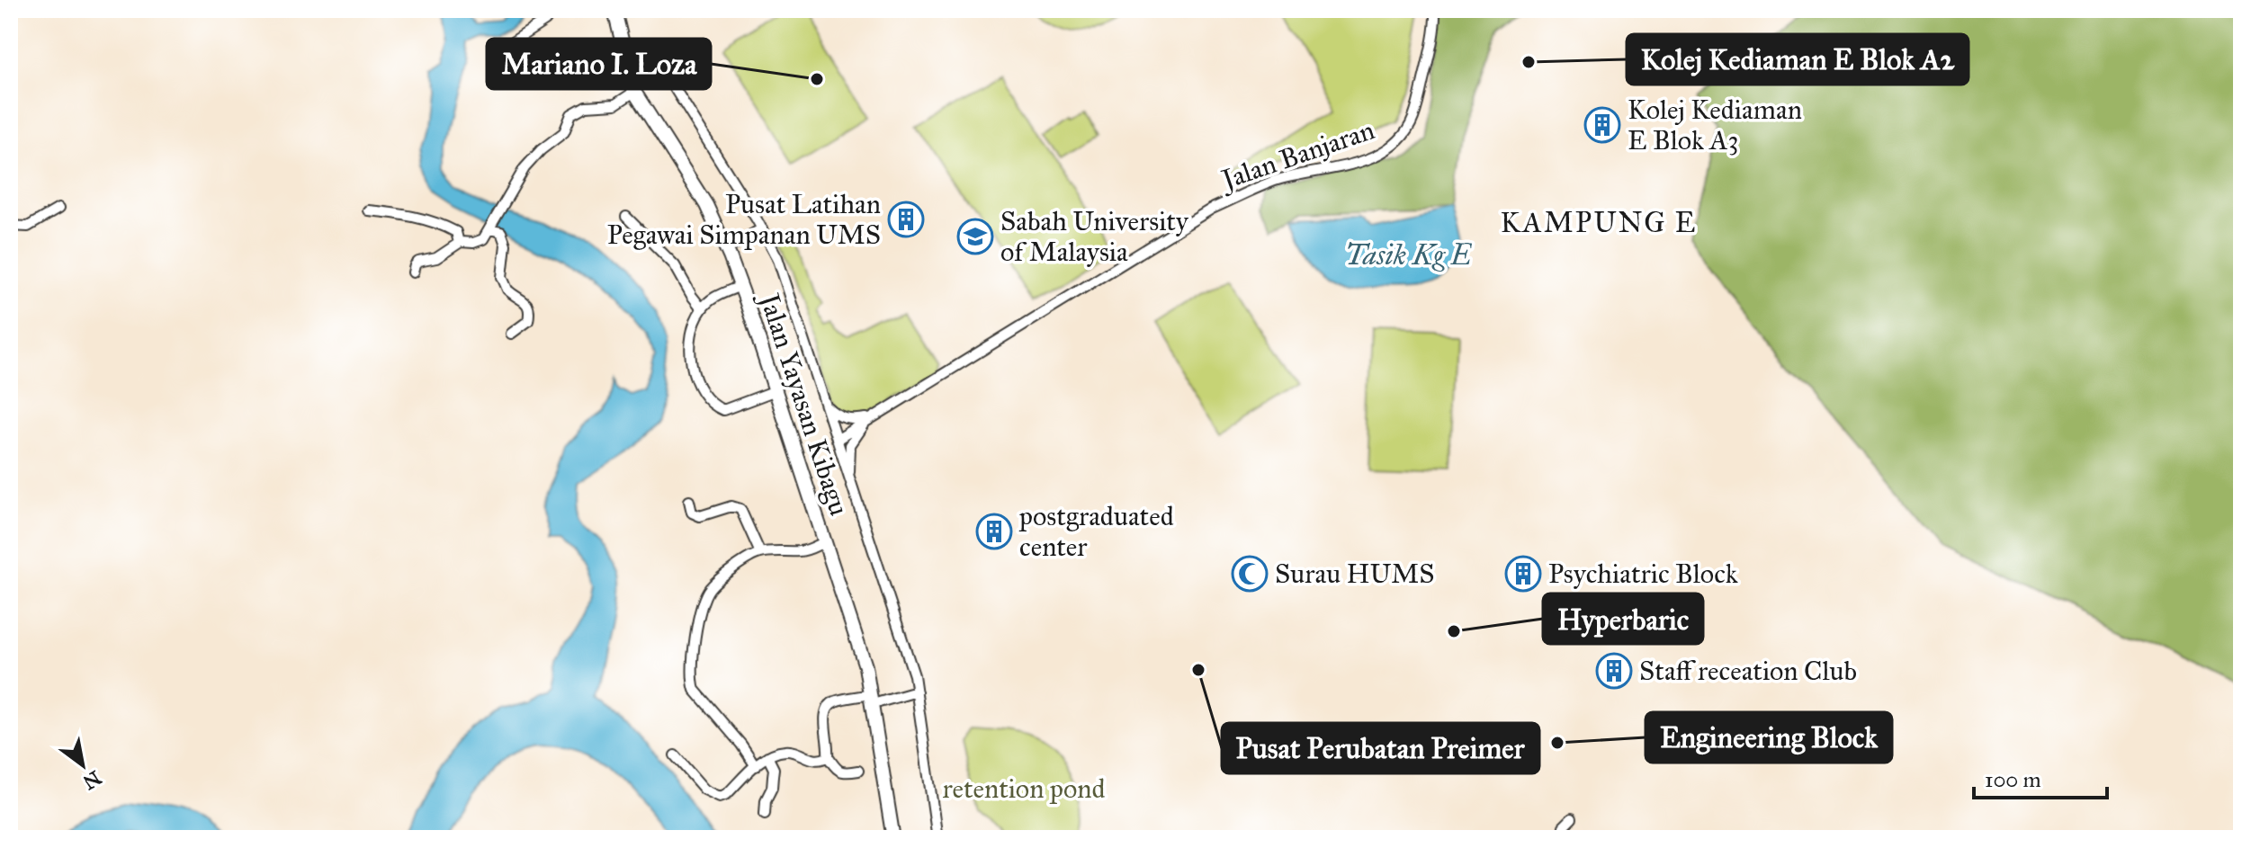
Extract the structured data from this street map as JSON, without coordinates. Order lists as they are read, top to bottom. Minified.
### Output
{"streets":{"street":["Jalan Banjaran","Jalan Yayasan Kibagu"]},"districts":["KAMPUNG E"],"water":["Tasik Kg E"],"parks":["retention pond"],"places":{"other":["Kolej Kediaman E Blok A2","Mariano I. Loza","Hyperbaric","Pusat Perubatan Preimer","Engineering Block"],"building":["Kolej Kediaman E Blok A3","Pusat Latihan Pegawai Simpanan UMS","postgraduated center","Psychiatric Block","Staff receation Club"],"school or university":["Sabah University of Malaysia"],"mosque":["Surau HUMS"]},"scale_bar":"100 m","north":"bottom right"}
